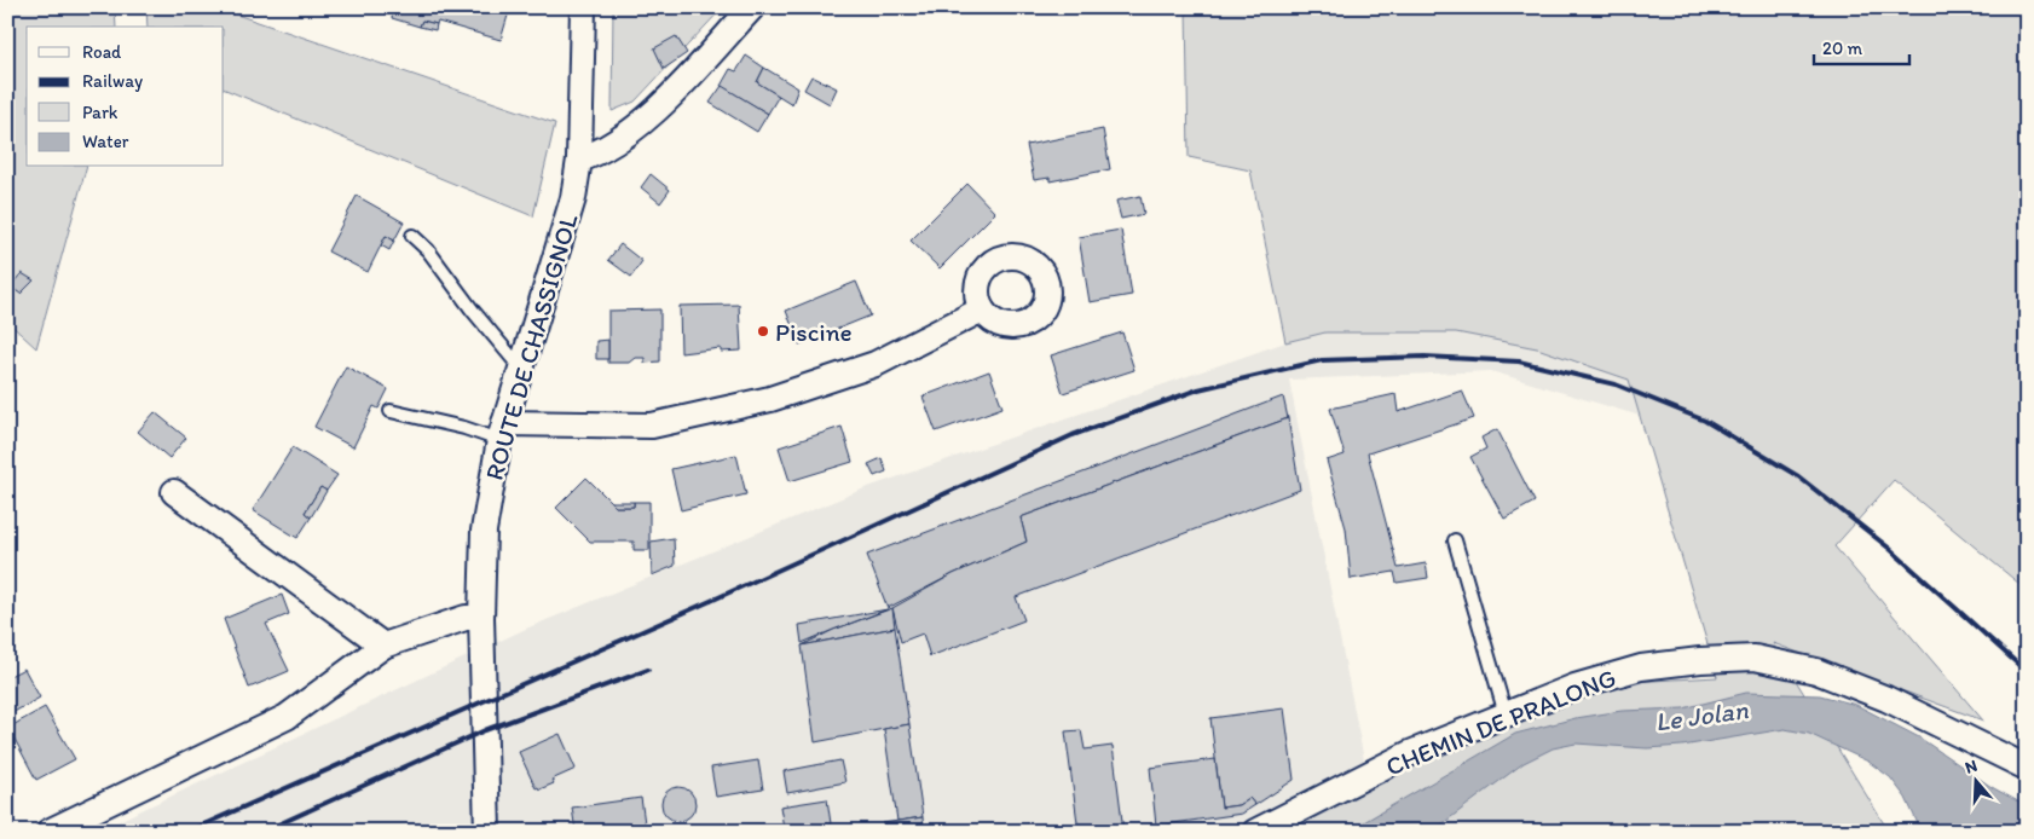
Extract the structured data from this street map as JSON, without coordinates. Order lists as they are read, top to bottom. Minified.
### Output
{"streets":{"street":["ROUTE DE CHASSIGNOL","CHEMIN DE PRALONG"]},"water":["Le Jolan"],"places":["Piscine"],"legend":["Road","Railway","Park","Water"],"scale_bar":"20 m","north":"top"}
